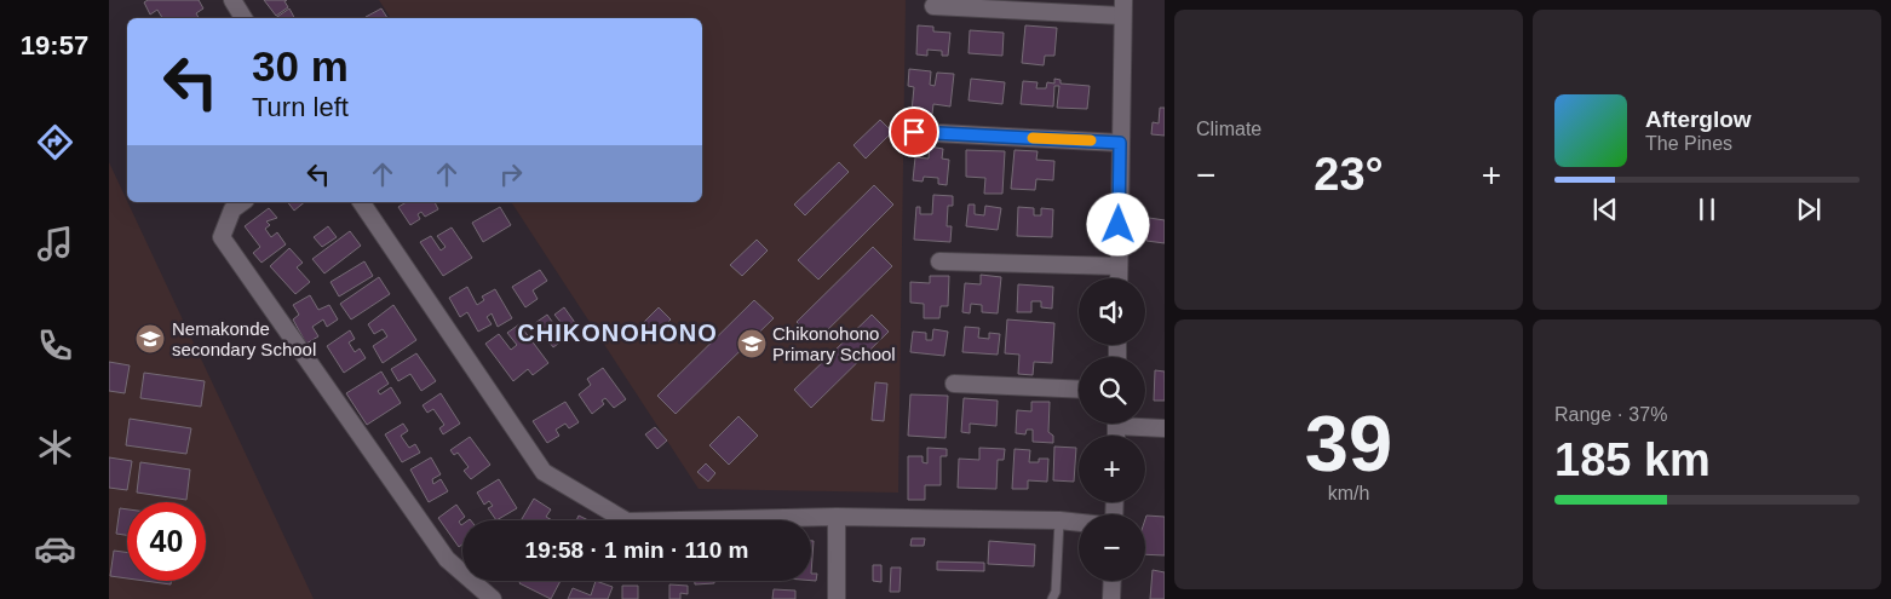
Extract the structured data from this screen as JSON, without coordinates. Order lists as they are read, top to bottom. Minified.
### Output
{"districts":["CHIKONOHONO"],"places":{"school or university":["Nemakonde secondary School","Chikonohono Primary School"]},"page":{"tabs":"19:57","tile":["Climate",["39","km/h"],["Range · 37%","185 km"]],"turn":["30 m","Turn left"],"song":["Afterglow","The Pines"],"heat":["−","23°","+"],"map_buttons":["+","−"],"limit":"40","trip":"19:58 · 1 min · 110 m"}}
